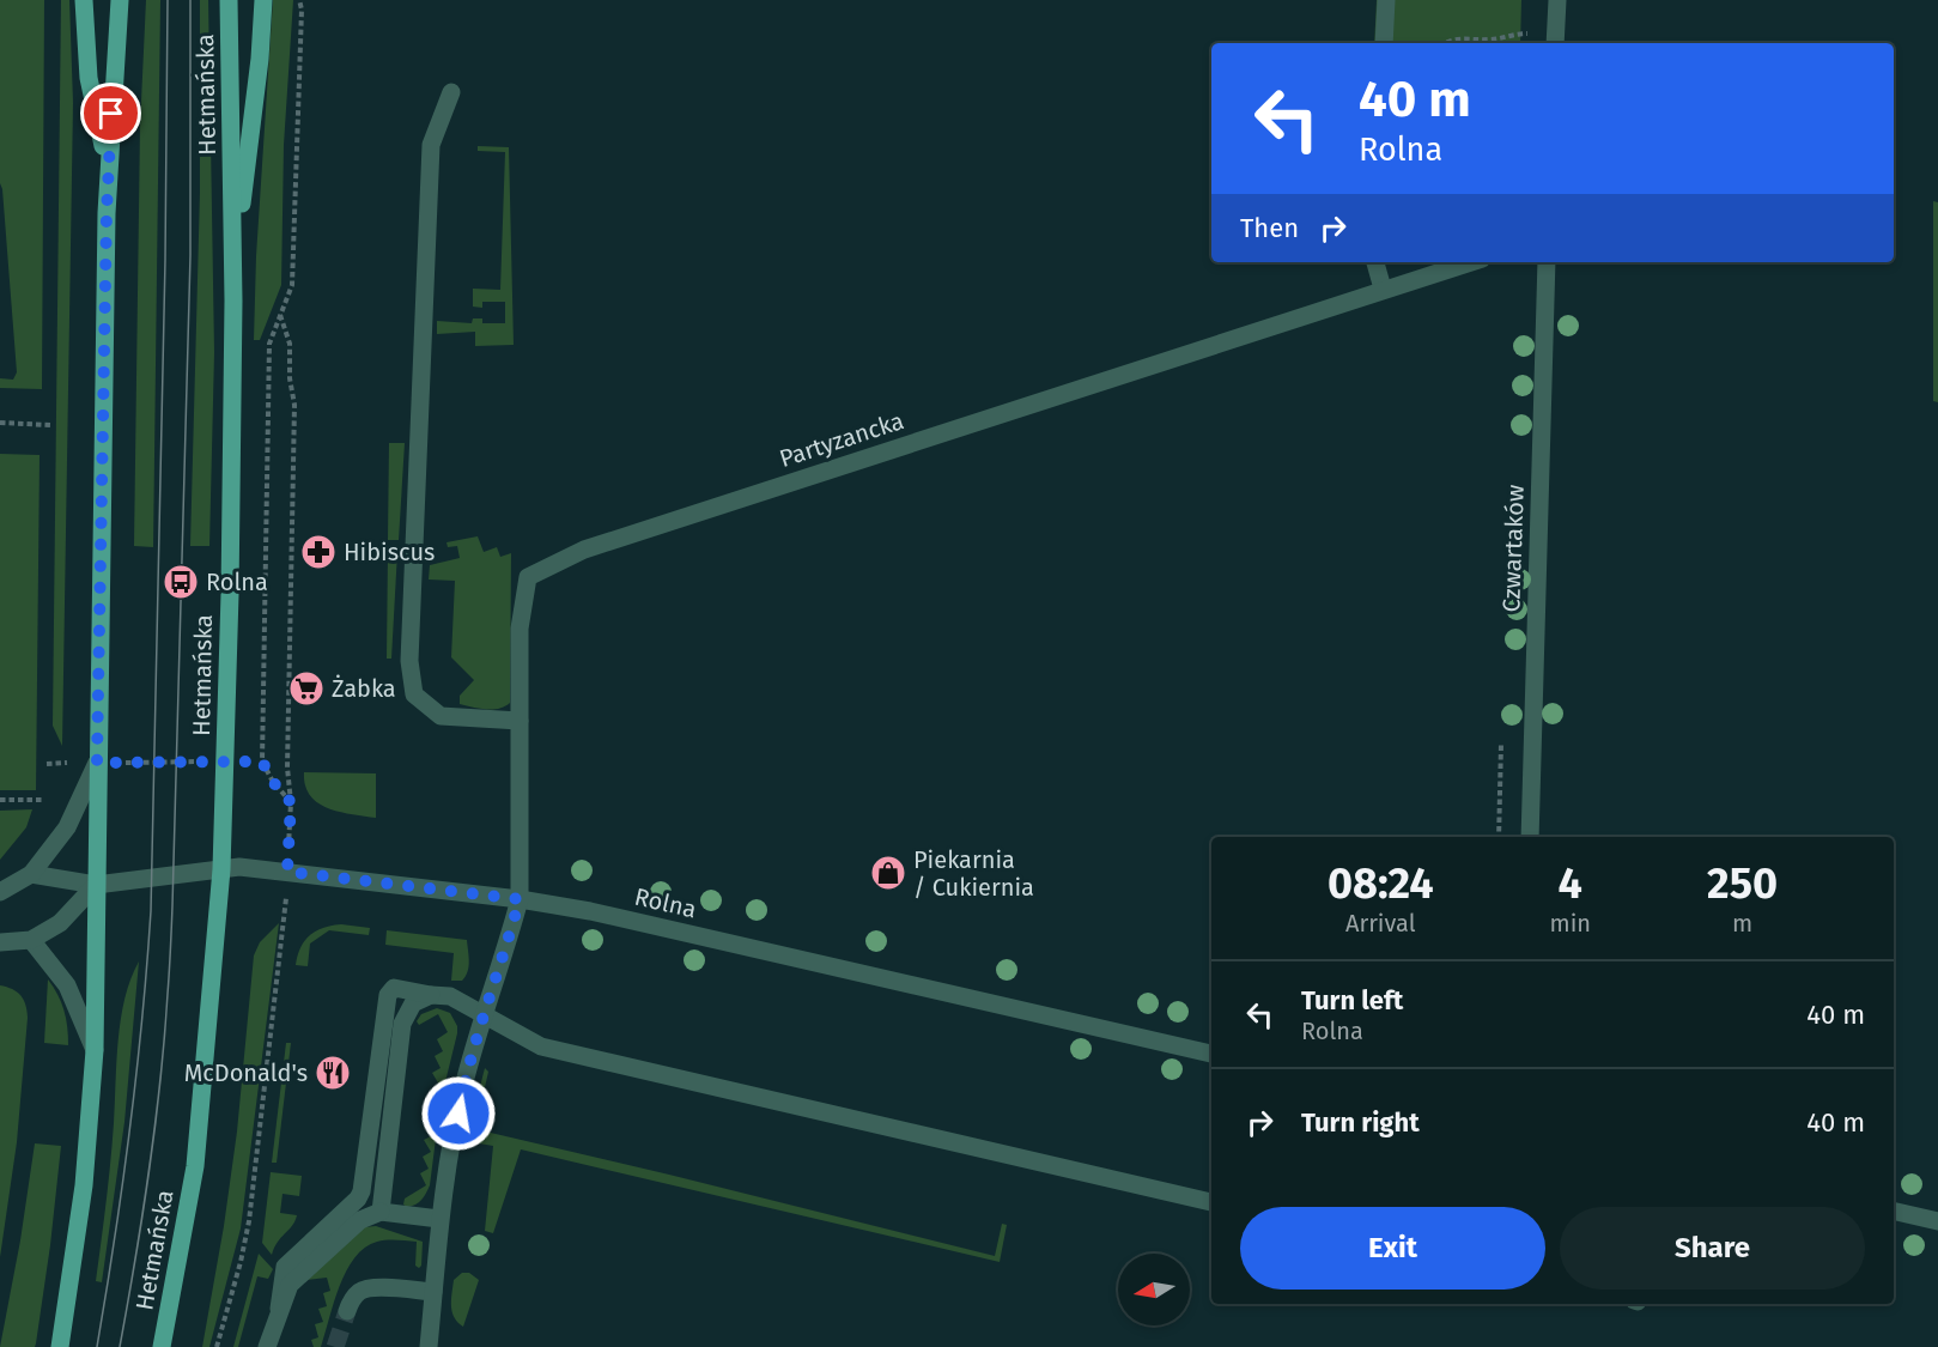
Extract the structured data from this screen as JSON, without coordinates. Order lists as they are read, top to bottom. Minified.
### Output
{"streets":{"main road":["Hetmańska"],"street":["Partyzancka","Czwartaków","Rolna"]},"crossings":[["Hetmańska","Rolna"],["Partyzancka","Rolna"]],"places":{"pharmacy":["Hibiscus"],"bus stop":["Rolna"],"supermarket":["Żabka"],"shop":["Piekarnia / Cukiernia"],"restaurant":["McDonald's"]},"north":"left","page":{"turn":["40 m","Rolna"],"then":"Then","eta":["08:24","Arrival","4","min","250","m"],"list":[{"name":"Turn left","note":"Rolna","value":"40 m"},{"name":"Turn right","value":"40 m"}],"buttons":["Exit","Share"]}}
